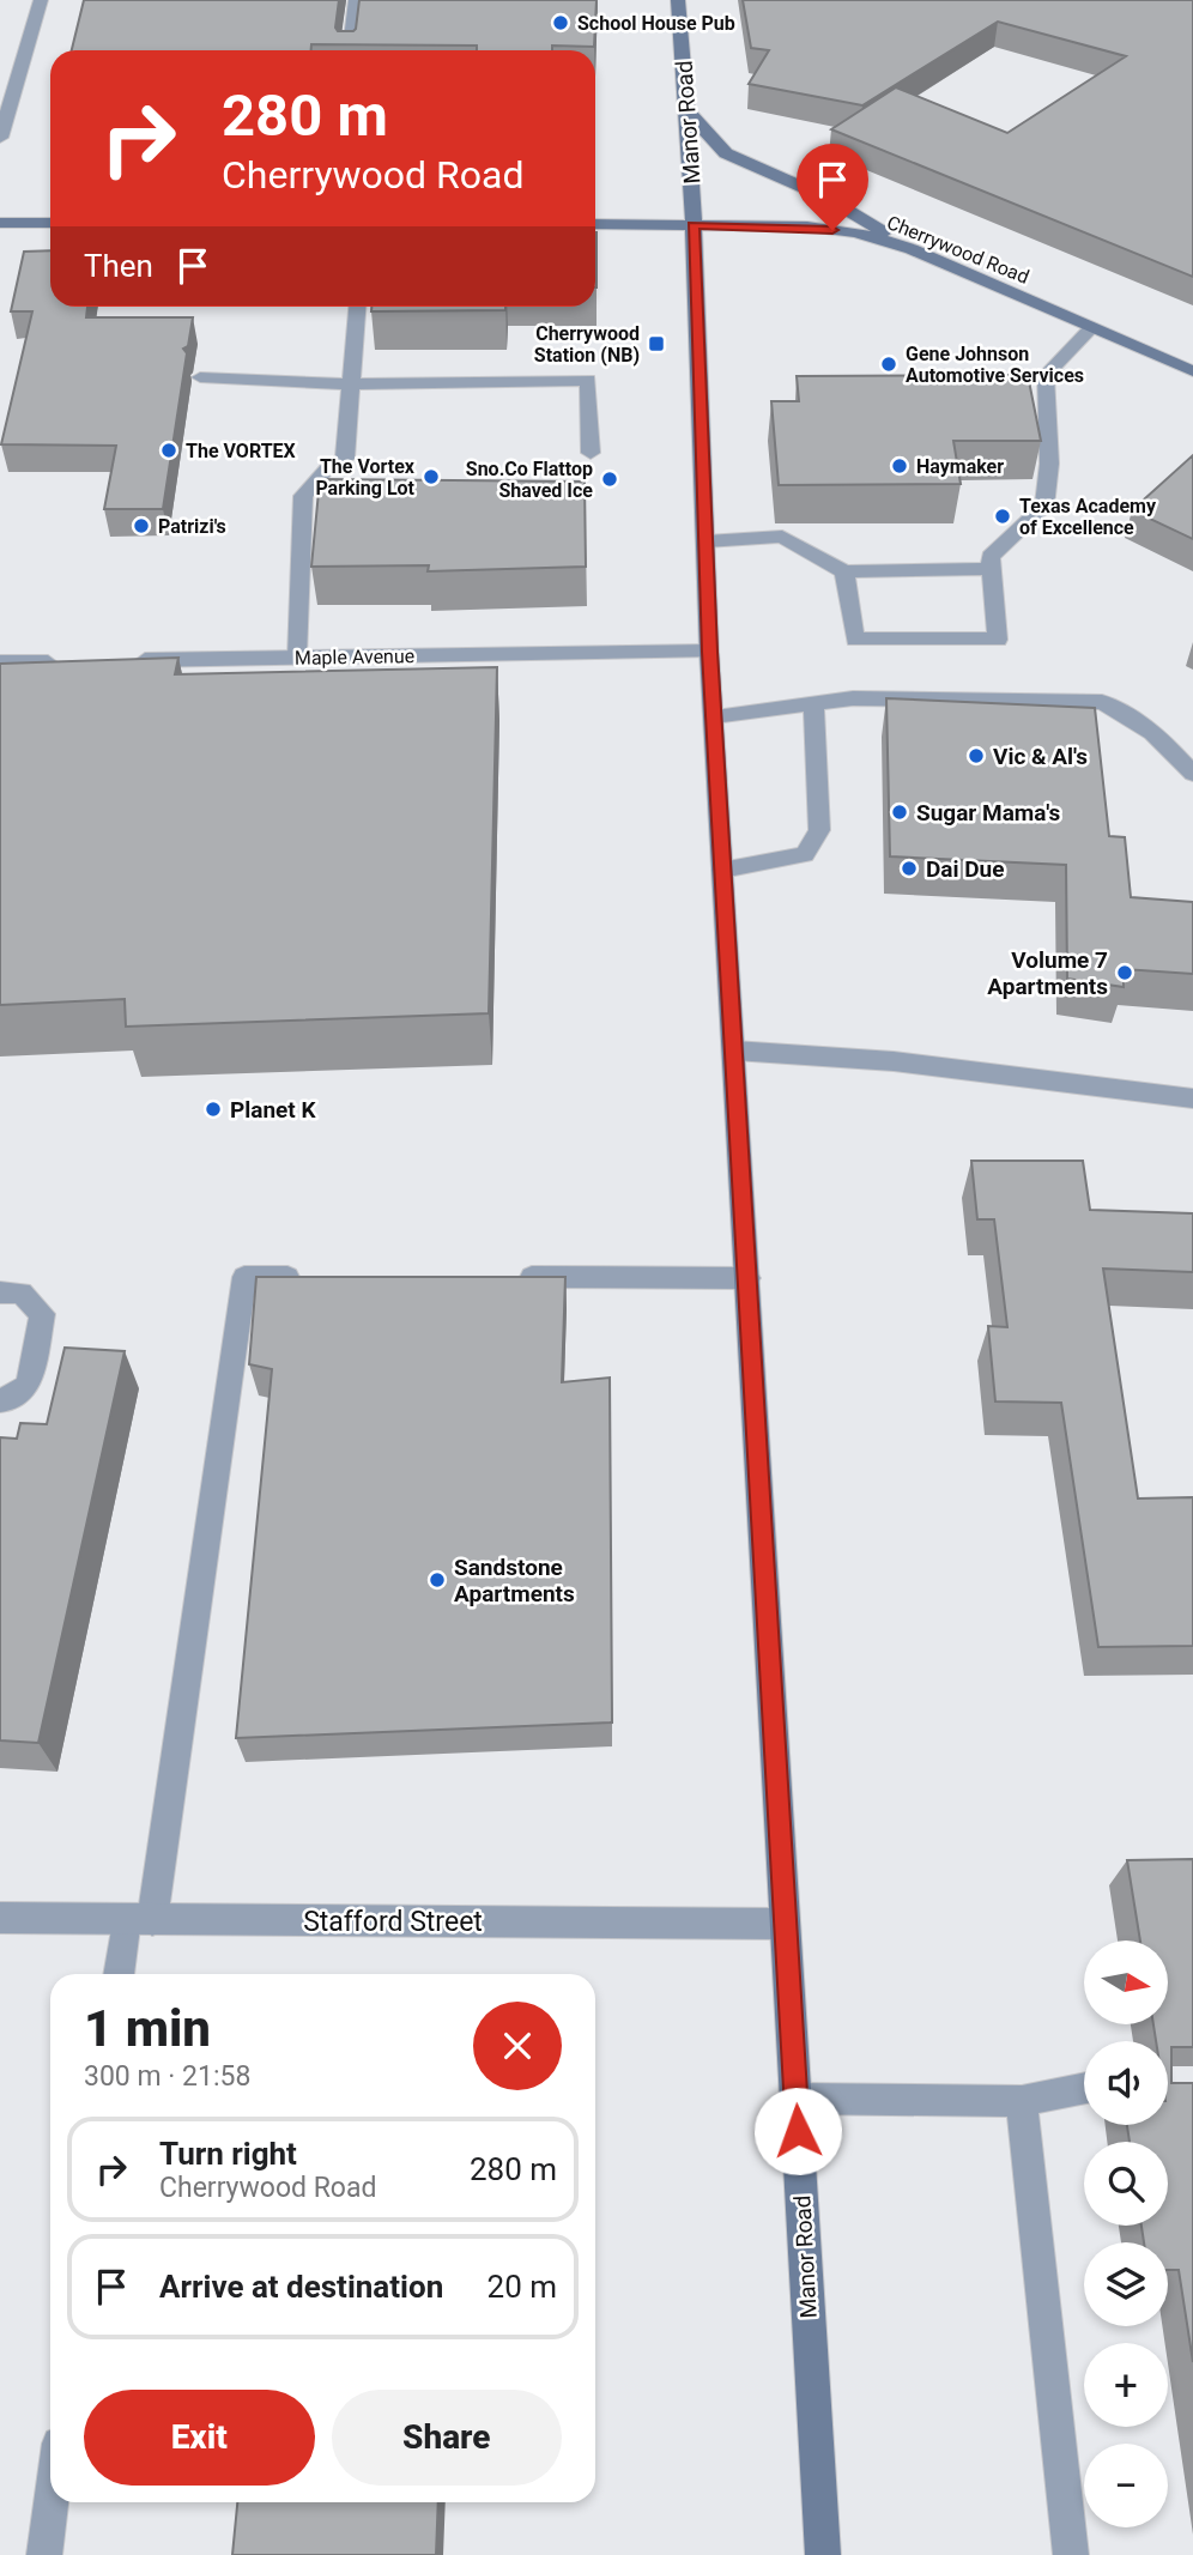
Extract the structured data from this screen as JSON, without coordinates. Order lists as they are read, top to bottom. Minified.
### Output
{"streets":{"main road":["Manor Road","Cherrywood Road"],"street":["Maple Avenue","Stafford Street"]},"crossings":[["Manor Road","Cherrywood Road"],["Manor Road","Maple Avenue"],["Manor Road","Stafford Street"]],"places":{"other":["School House Pub","Gene Johnson Automotive Services","The VORTEX","Haymaker","The Vortex Parking Lot","Sno.Co Flattop Shaved Ice","Texas Academy of Excellence","Patrizi's","Vic & Al's","Sugar Mama's","Dai Due","Volume 7 Apartments","Planet K","Sandstone Apartments"],"transit":["Cherrywood Station (NB)"]},"north":"right","page":{"turn":["280 m","Cherrywood Road"],"then":"Then","map_buttons":["+","−"],"heading":["1 min","300 m · 21:58"],"list":[{"name":"Turn right","note":"Cherrywood Road","value":"280 m"},{"name":"Arrive at destination","value":"20 m"}],"buttons":["Exit","Share"]}}
